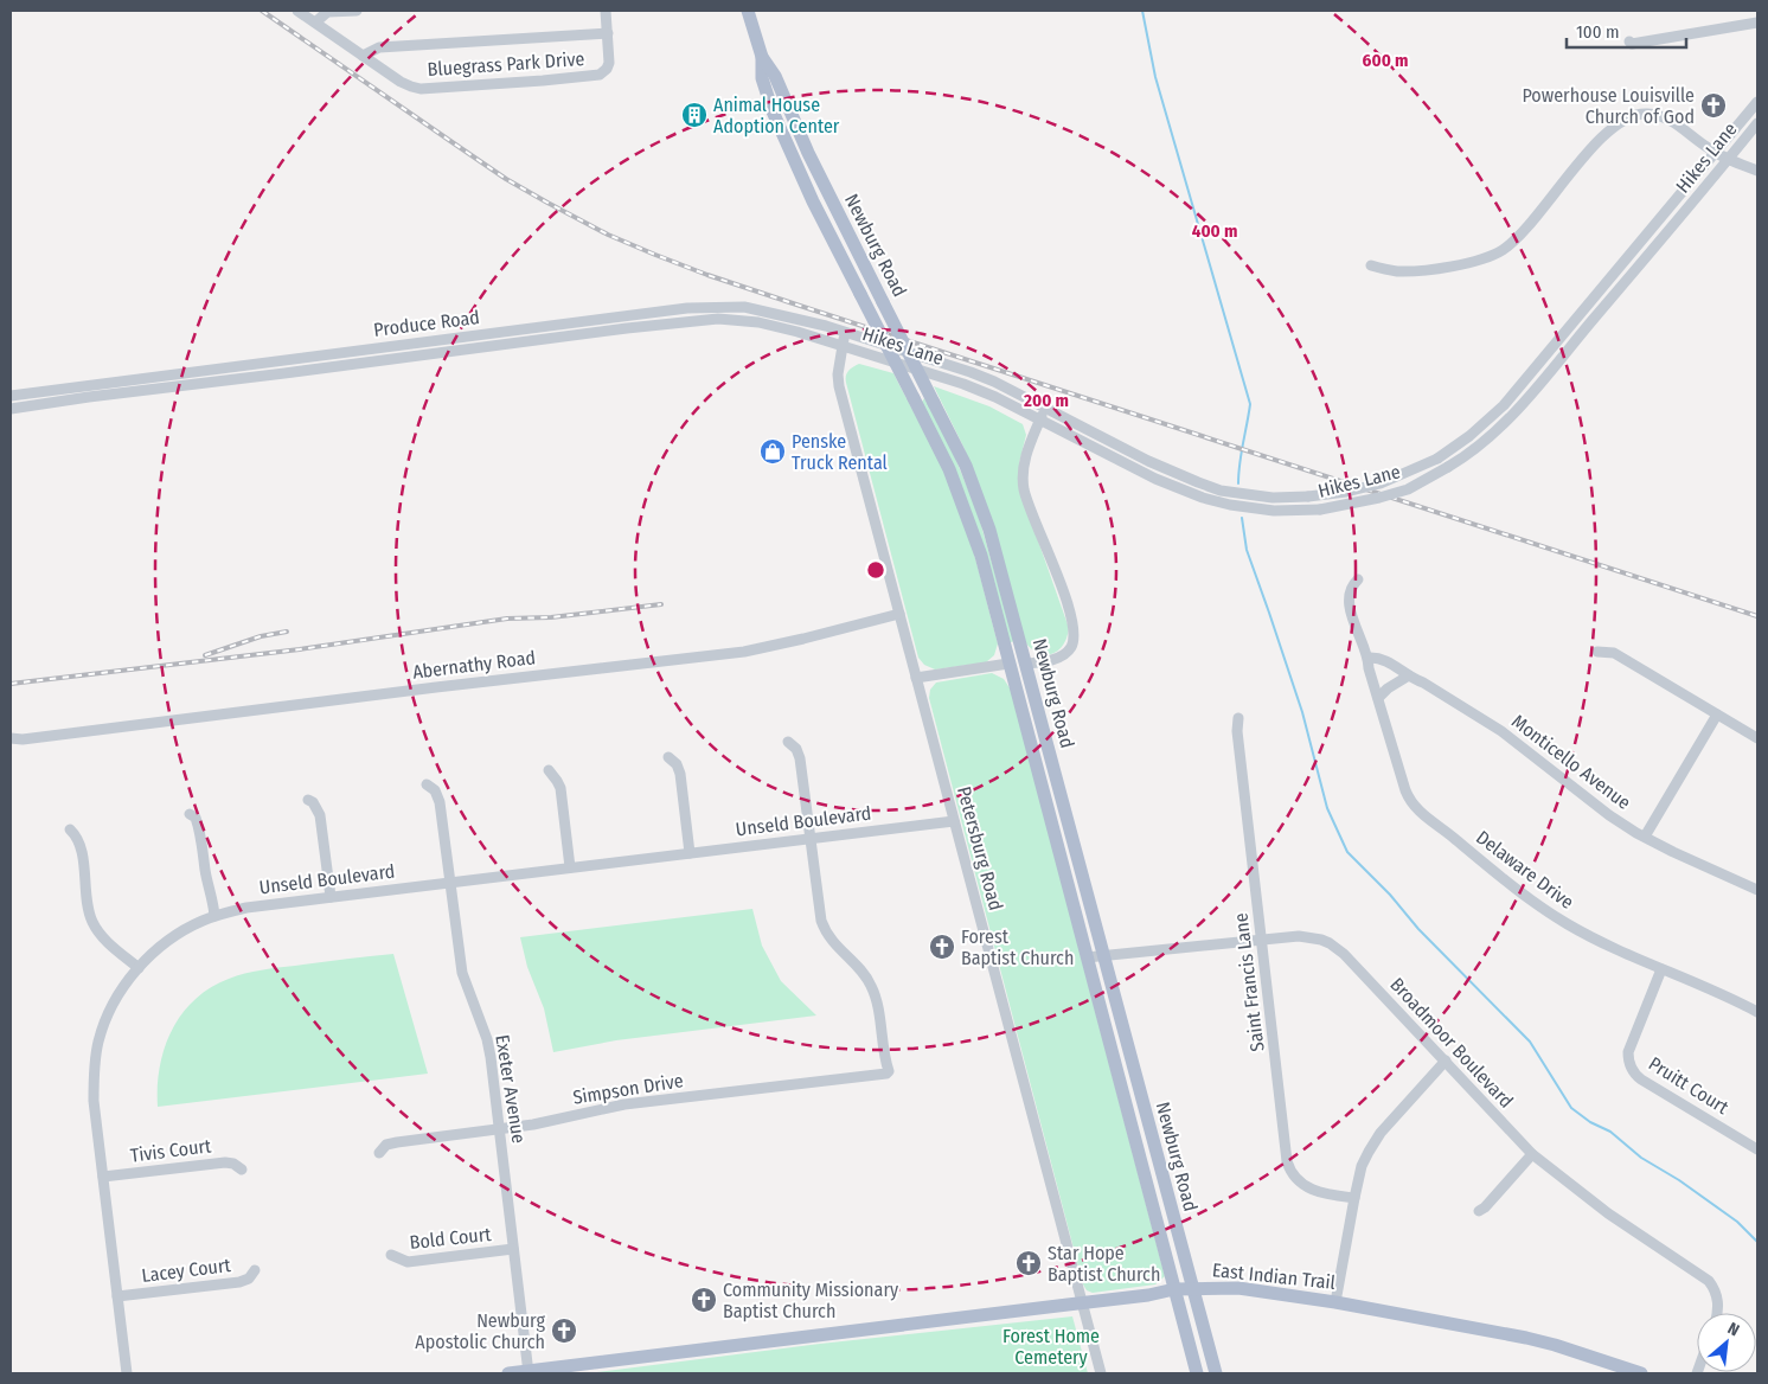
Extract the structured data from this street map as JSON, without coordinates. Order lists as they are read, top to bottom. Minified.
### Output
{"streets":{"main road":["Newburg Road","East Indian Trail"],"street":["Bluegrass Park Drive","Hikes Lane","Produce Road","Abernathy Road","Monticello Avenue","Unseld Boulevard","Petersburg Road","Delaware Drive","Saint Francis Lane","Broadmoor Boulevard","Pruitt Court","Exeter Avenue","Simpson Drive","Tivis Court","Bold Court","Lacey Court"]},"crossings":[["Hikes Lane","Produce Road"],["Hikes Lane","Petersburg Road"],["Newburg Road","Broadmoor Boulevard"],["Newburg Road","East Indian Trail"],["Produce Road","Petersburg Road"],["Abernathy Road","Petersburg Road"],["Monticello Avenue","Delaware Drive"],["Unseld Boulevard","Petersburg Road"],["Unseld Boulevard","Exeter Avenue"],["Unseld Boulevard","Simpson Drive"],["Unseld Boulevard","Tivis Court"],["Unseld Boulevard","Lacey Court"],["Petersburg Road","East Indian Trail"],["Delaware Drive","Pruitt Court"],["Saint Francis Lane","Broadmoor Boulevard"],["Exeter Avenue","Simpson Drive"],["Exeter Avenue","Bold Court"],["Exeter Avenue","East Indian Trail"]],"parks":["Forest Home Cemetery"],"places":{"church":["Powerhouse Louisville Church of God","Forest Baptist Church","Star Hope Baptist Church","Community Missionary Baptist Church","Newburg Apostolic Church"],"building":["Animal House Adoption Center"],"shop":["Penske Truck Rental"]},"scale_bar":"100 m","north":"top right","rings":["600 m","400 m","200 m"]}
